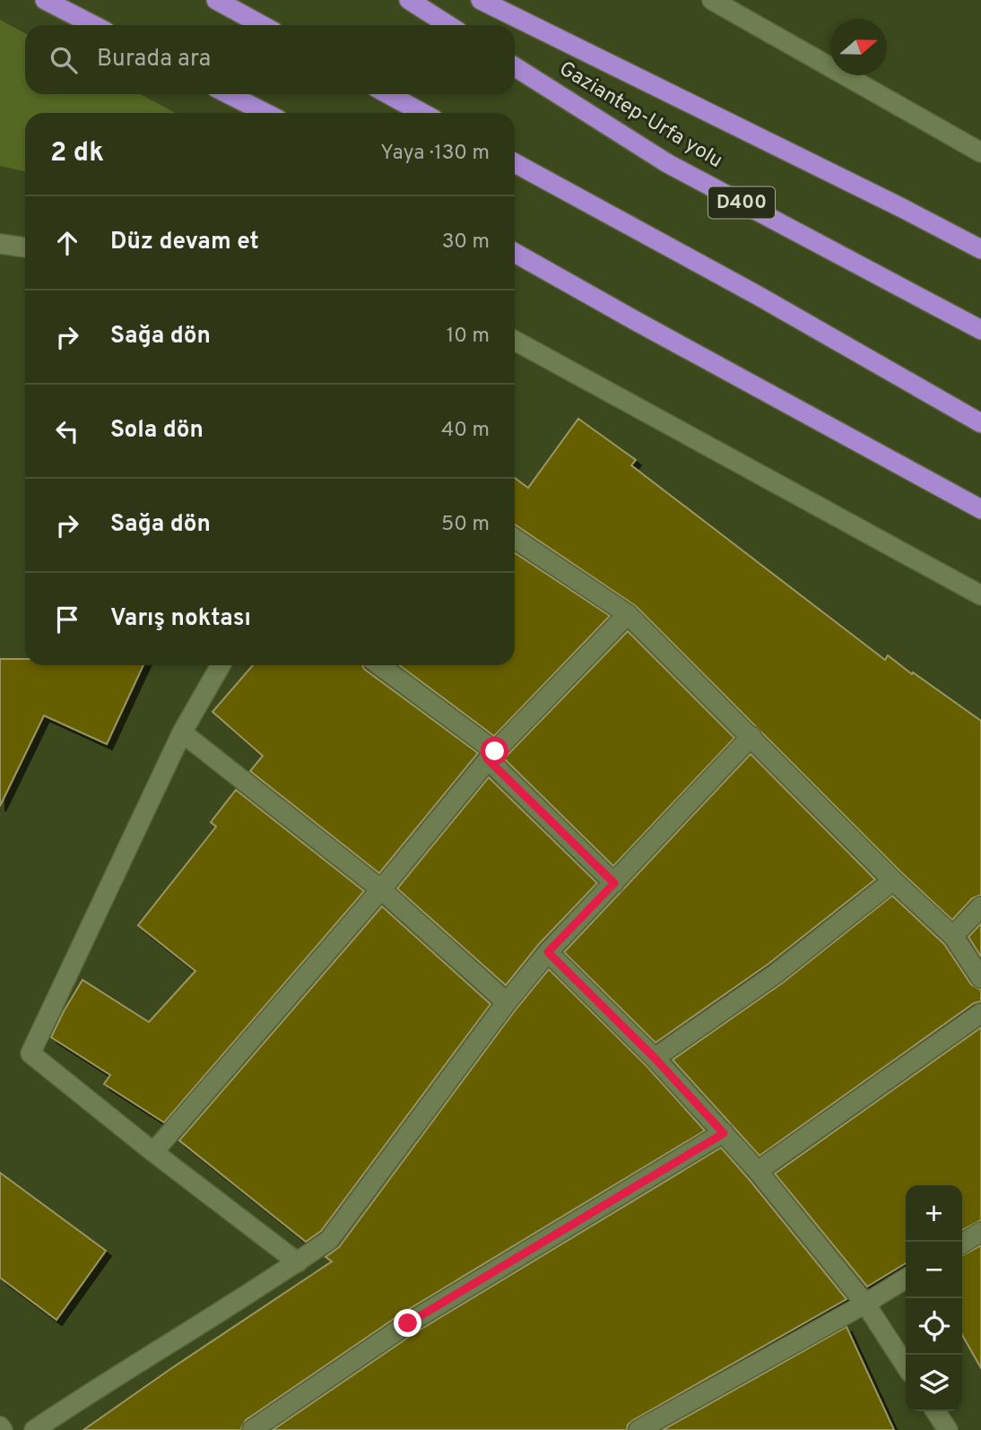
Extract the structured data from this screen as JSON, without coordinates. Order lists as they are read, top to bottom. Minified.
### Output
{"streets":{"highway":["Gaziantep-Urfa yolu","D400"]},"north":"right","page":{"search":"Burada ara","heading":["2 dk","Yaya · 130 m"],"list":[["Düz devam et","30 m"],["Sağa dön","10 m"],["Sola dön","40 m"],["Sağa dön","50 m"],"Varış noktası"],"map_buttons":["+","−"]}}
